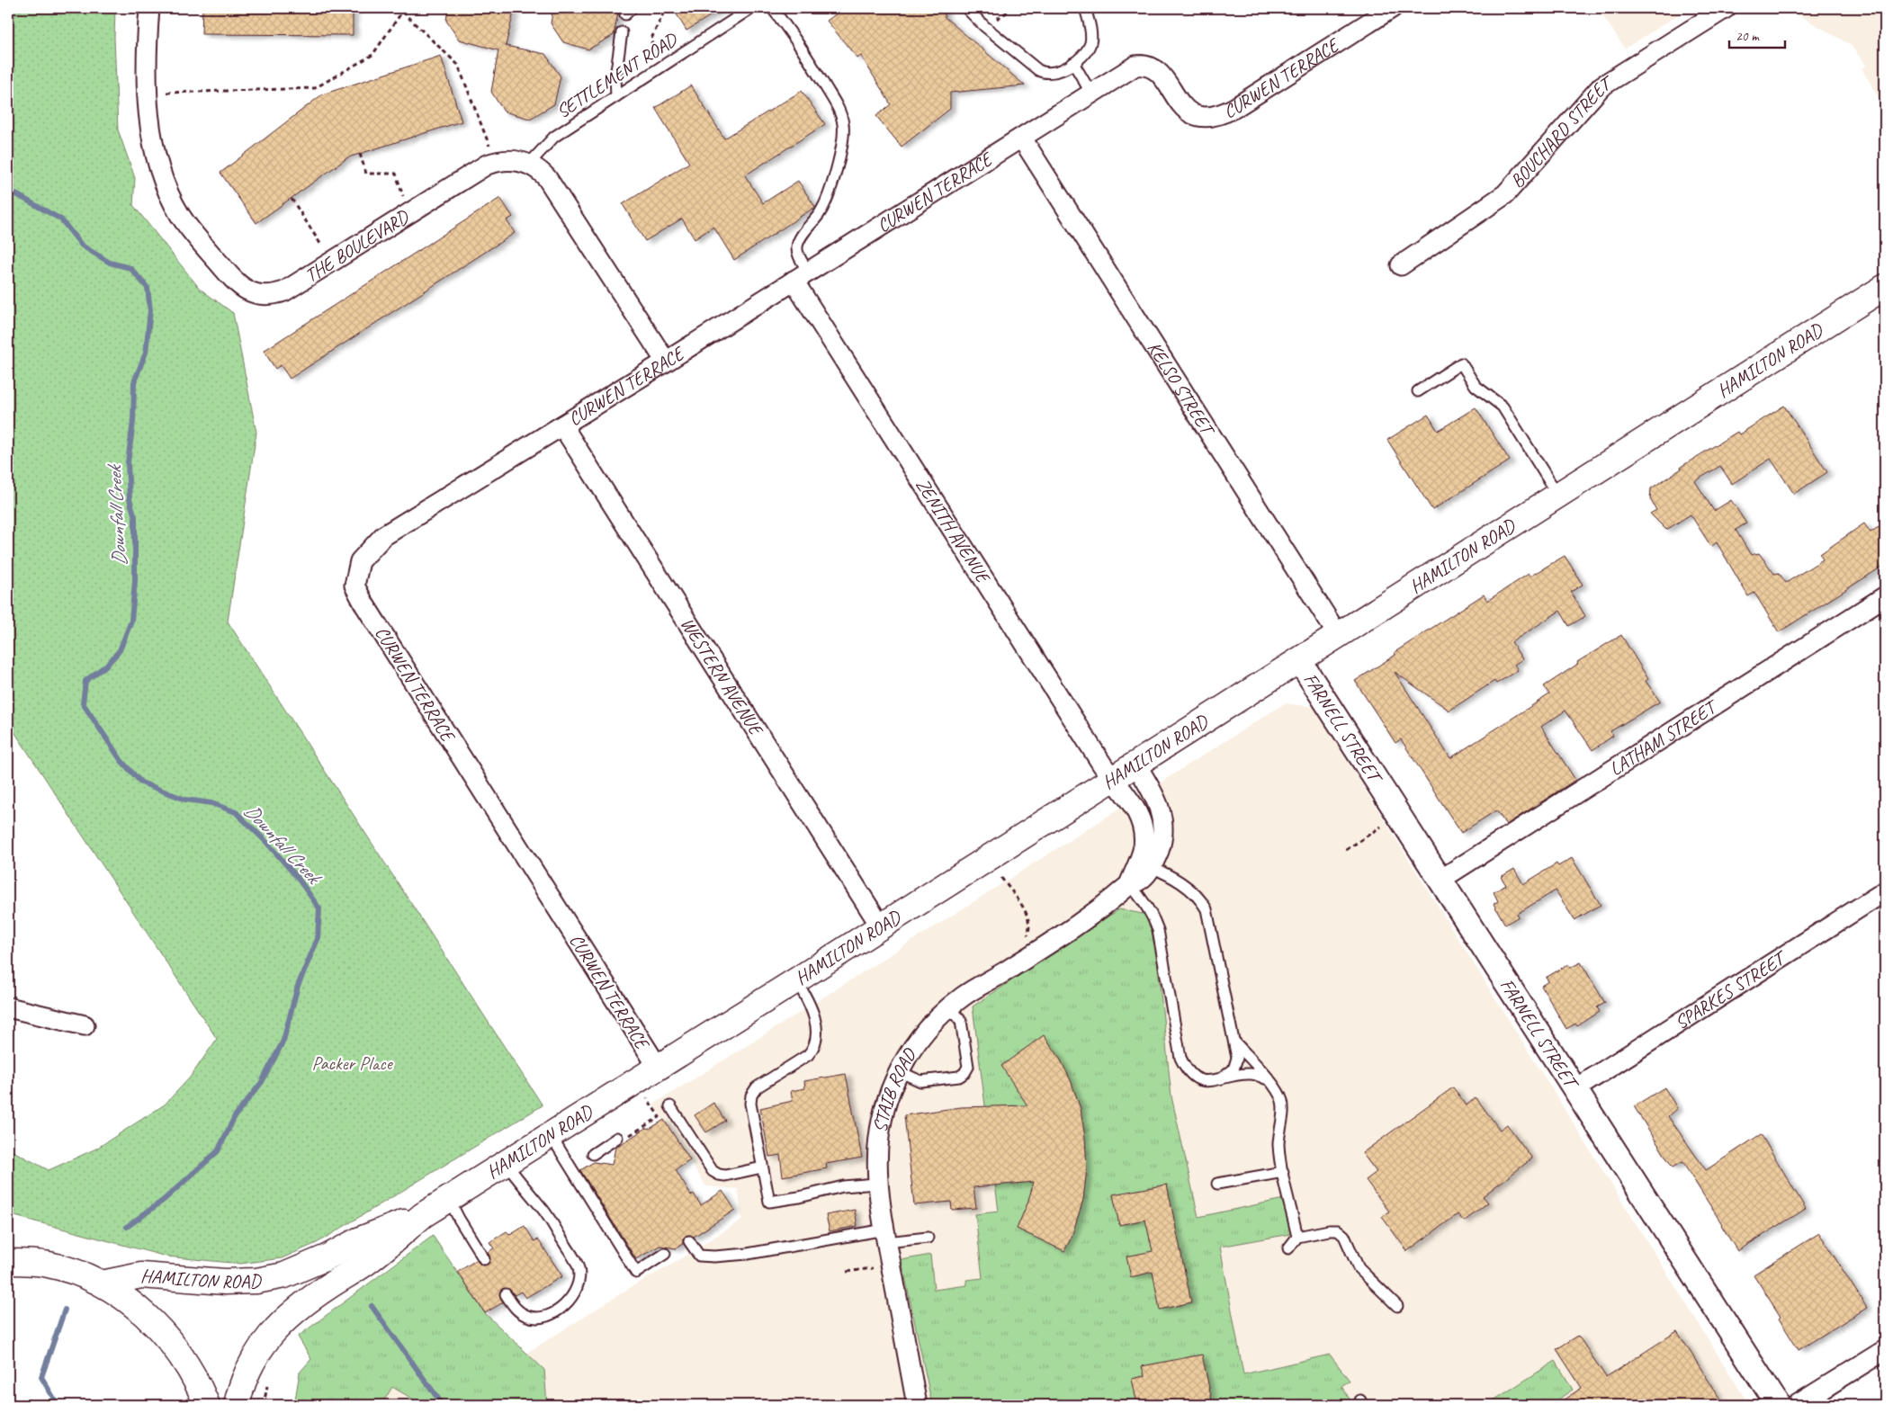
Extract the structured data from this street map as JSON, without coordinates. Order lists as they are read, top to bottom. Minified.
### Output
{"streets":{"main road":["HAMILTON ROAD"],"street":["CURWEN TERRACE","BOUCHARD STREET","THE BOULEVARD","KELSO STREET","ZENITH AVENUE","WESTERN AVENUE","FARNELL STREET","LATHAM STREET","SPARKES STREET","STAIB ROAD"],"lane":["SETTLEMENT ROAD"]},"crossings":[["SETTLEMENT ROAD","THE BOULEVARD"],["CURWEN TERRACE","HAMILTON ROAD"],["CURWEN TERRACE","KELSO STREET"],["CURWEN TERRACE","ZENITH AVENUE"],["CURWEN TERRACE","WESTERN AVENUE"],["HAMILTON ROAD","KELSO STREET"],["HAMILTON ROAD","ZENITH AVENUE"],["HAMILTON ROAD","WESTERN AVENUE"],["HAMILTON ROAD","FARNELL STREET"],["HAMILTON ROAD","STAIB ROAD"],["ZENITH AVENUE","STAIB ROAD"],["FARNELL STREET","LATHAM STREET"],["FARNELL STREET","SPARKES STREET"]],"water":["Downfall Creek"],"parks":["Packer Place"],"scale_bar":"20 m"}
